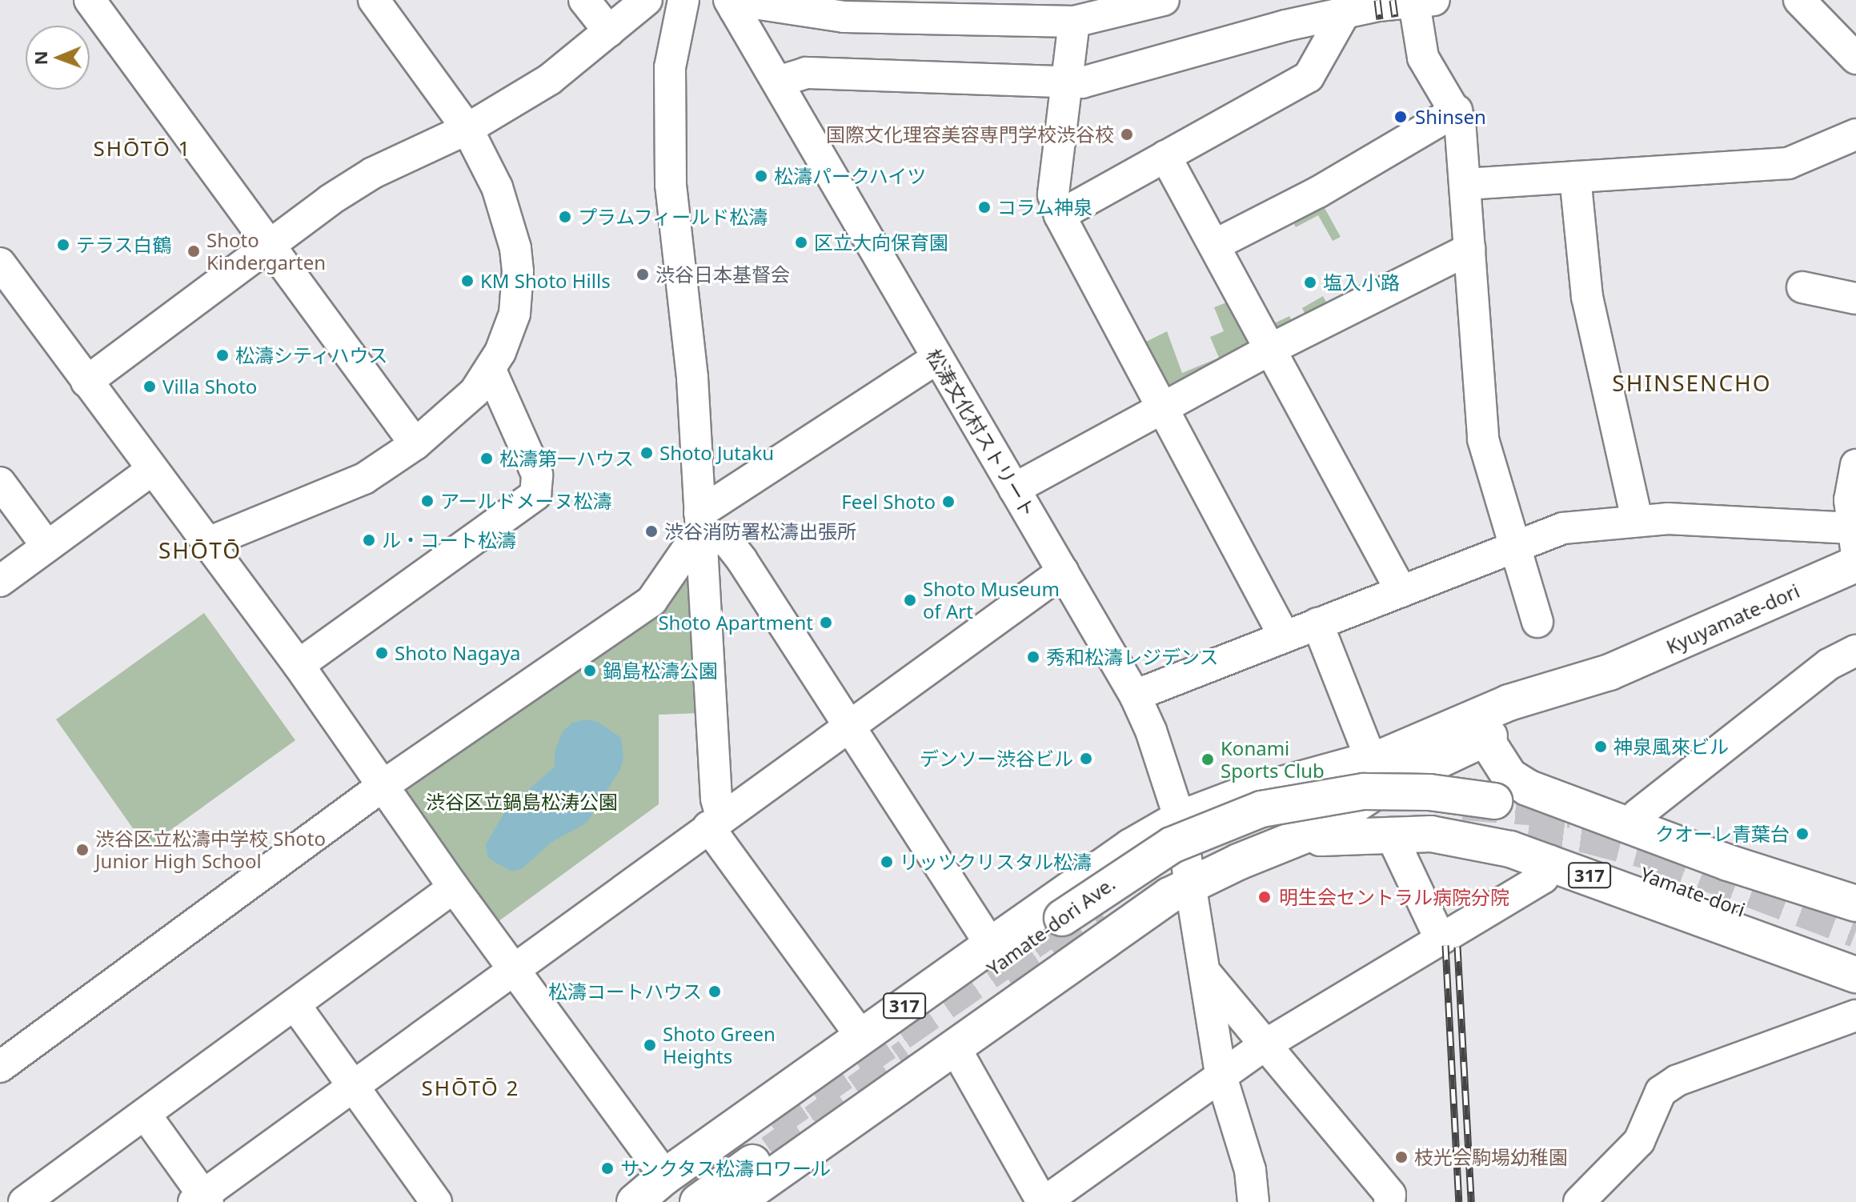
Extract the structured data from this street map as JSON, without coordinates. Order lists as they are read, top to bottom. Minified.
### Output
{"streets":{"main road":["Kyuyamate-dori","317","Yamate-dori","Yamate-dori Ave."],"street":["松涛文化村ストリート"]},"crossings":[["松涛文化村ストリート","317"],["Kyuyamate-dori","317"],["317","Yamate-dori Ave."],["Yamate-dori","Yamate-dori Ave."]],"districts":["SHŌTŌ 1","SHINSENCHO","SHŌTŌ","SHŌTŌ 2"],"parks":["渋谷区立鍋島松涛公園"],"places":["Shinsen","国際文化理容美容専門学校渋谷校","松濤パークハイツ","コラム神泉","プラムフィールド松濤","区立大向保育園","テラス白鶴","Shoto Kindergarten","渋谷日本基督会","KM Shoto Hills","塩入小路","松濤シティハウス","Villa Shoto","Shoto Jutaku","松濤第一ハウス","アールドメーヌ松濤","Feel Shoto","渋谷消防署松濤出張所","ル・コート松濤","Shoto Museum of Art","Shoto Apartment","Shoto Nagaya","秀和松濤レジデンス","鍋島松濤公園","神泉風來ビル","デンソー渋谷ビル","Konami Sports Club","クオーレ青葉台","渋谷区立松濤中学校 Shoto Junior High School","リッツクリスタル松濤","明生会セントラル病院分院","松濤コートハウス","Shoto Green Heights","枝光会駒場幼稚園","サンクタス松濤ロワール"],"north":"left"}
